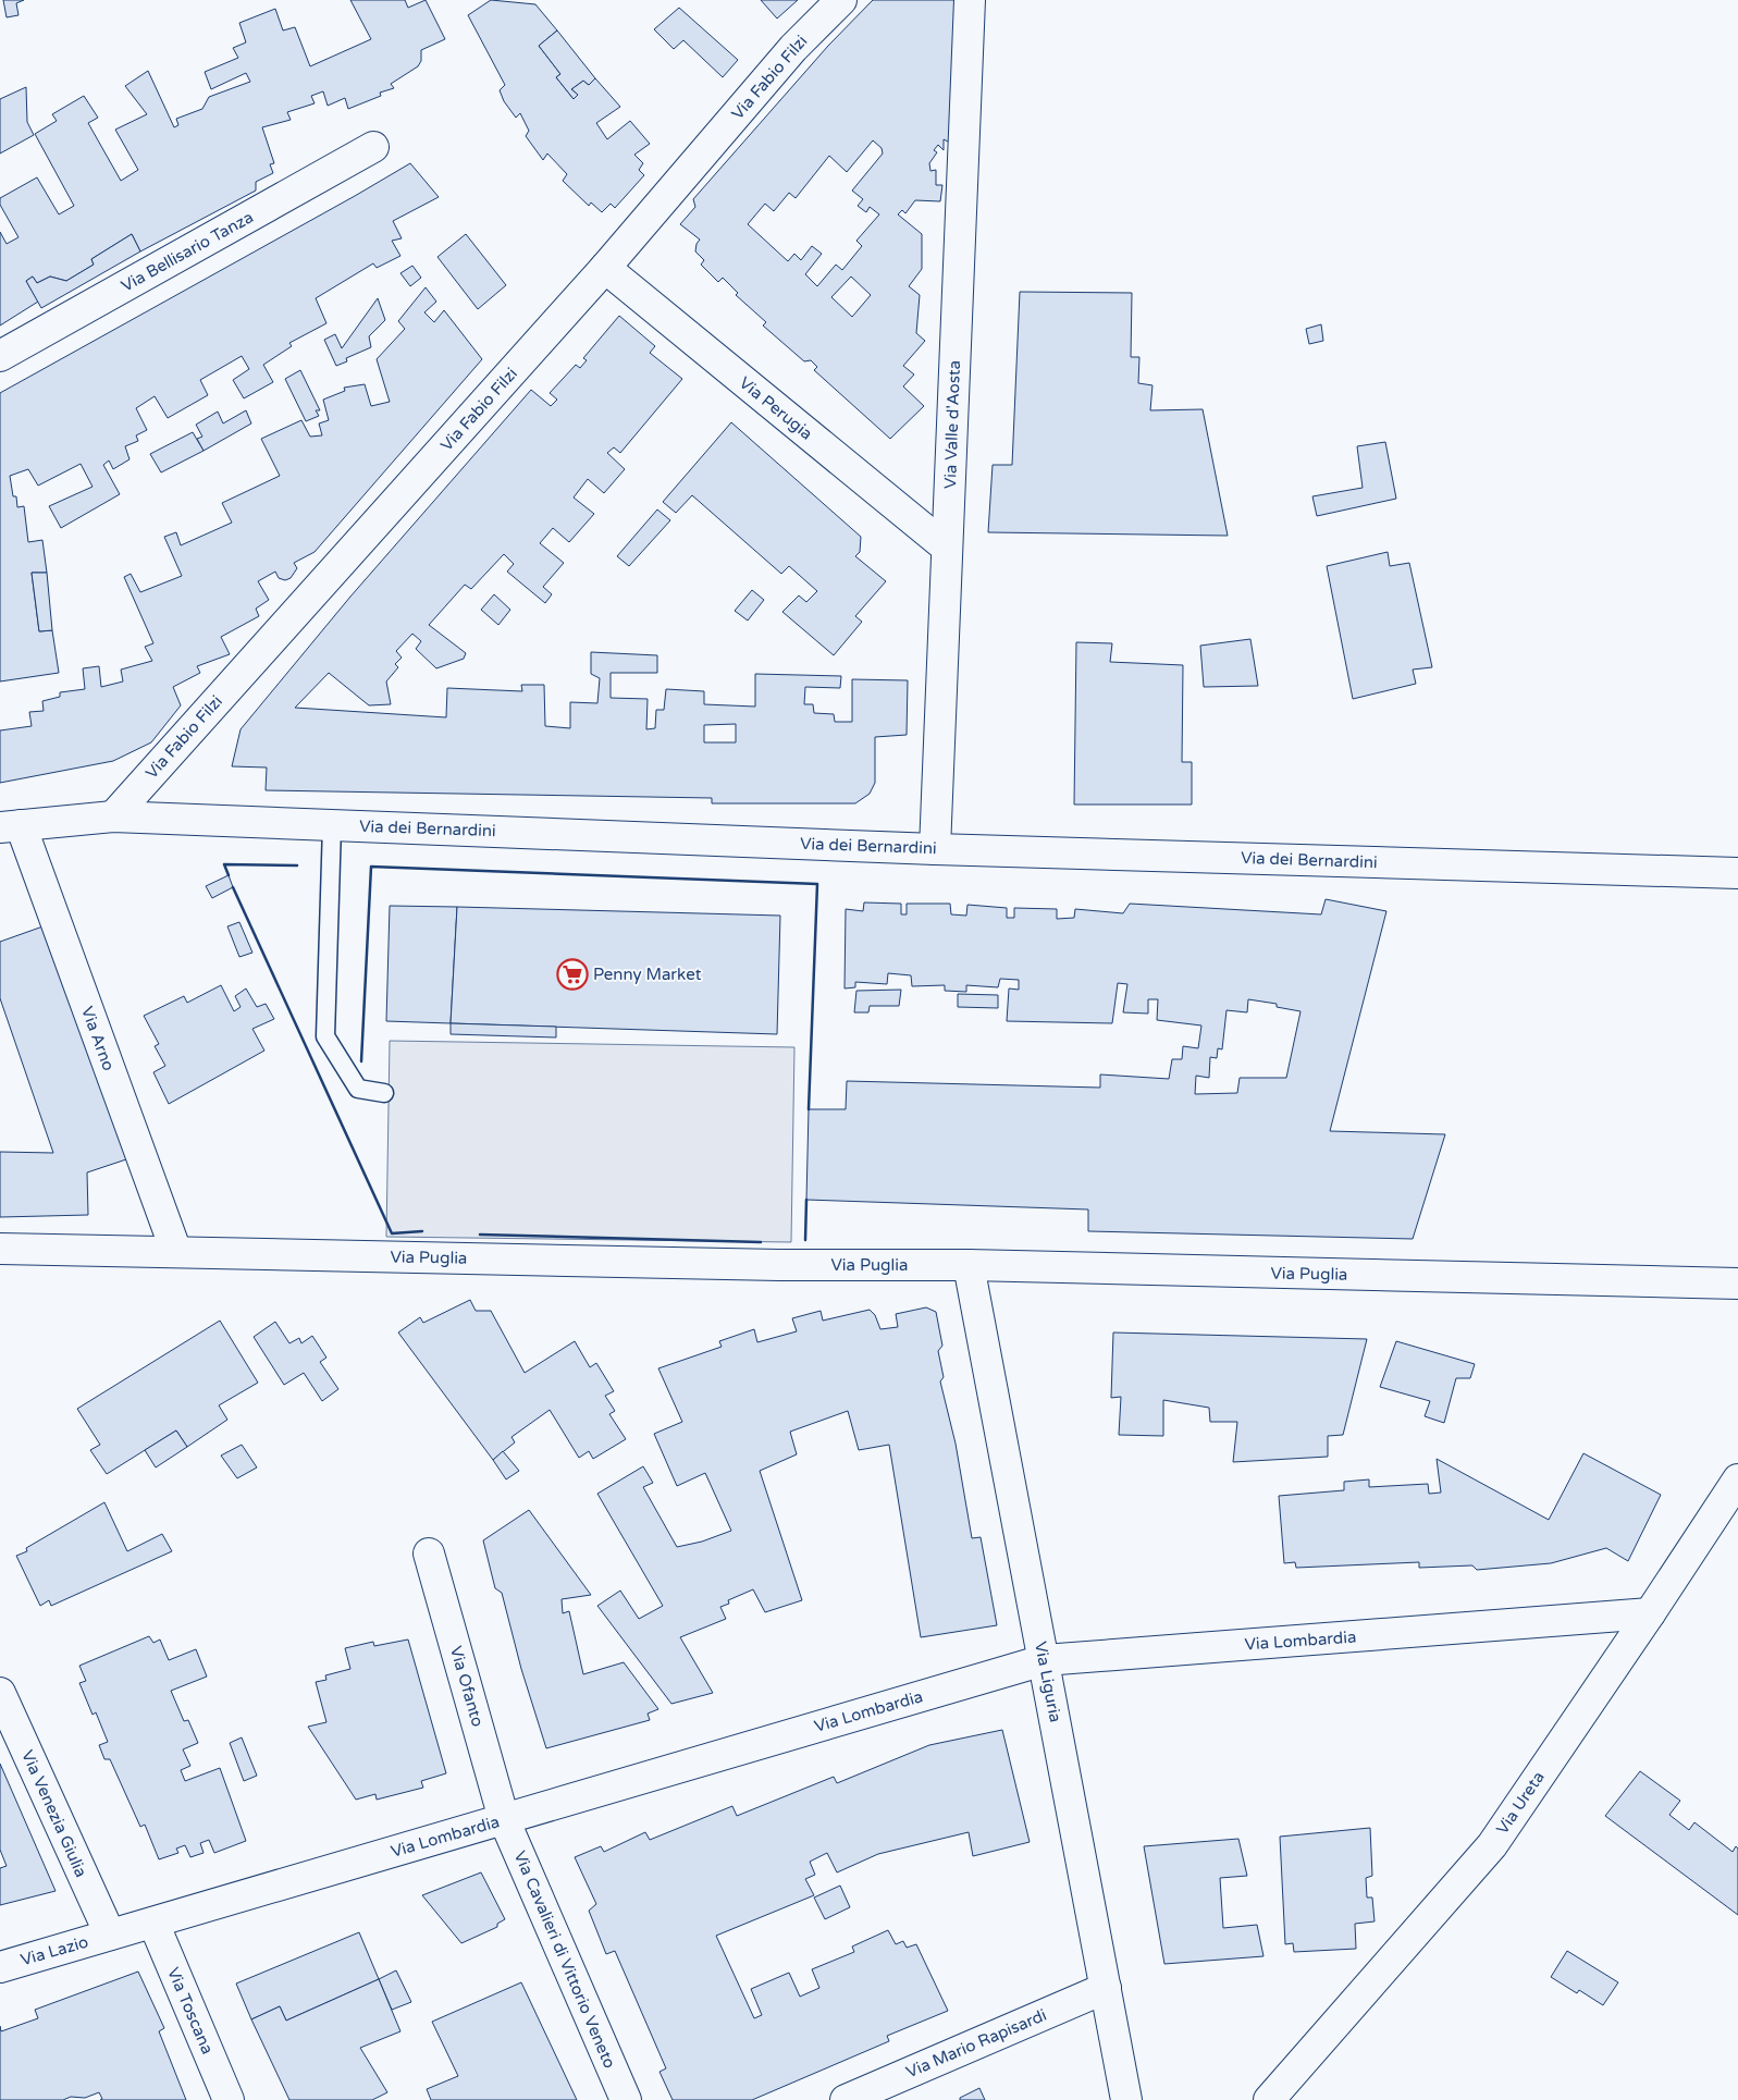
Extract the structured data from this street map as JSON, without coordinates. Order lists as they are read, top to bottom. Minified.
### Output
{"streets":{"street":["Via Fabio Filzi","Via Bellisario Tanza","Via Perugia","Via Valle d'Aosta","Via dei Bernardini","Via Arno","Via Puglia","Via Lombardia","Via Liguria","Via Ofanto","Via Ureta","Via Venezia Giulia","Via Lazio","Via Cavalieri di Vittorio Veneto","Via Toscana","Via Mario Rapisardi"]},"crossings":[["Via Fabio Filzi","Via Perugia"],["Via Fabio Filzi","Via dei Bernardini"],["Via Perugia","Via Valle d'Aosta"],["Via Valle d'Aosta","Via dei Bernardini"],["Via dei Bernardini","Via Arno"],["Via Arno","Via Puglia"],["Via Puglia","Via Liguria"],["Via Lombardia","Via Liguria"],["Via Lombardia","Via Ofanto"],["Via Lombardia","Via Ureta"],["Via Lombardia","Via Venezia Giulia"],["Via Lombardia","Via Lazio"],["Via Lombardia","Via Cavalieri di Vittorio Veneto"],["Via Lombardia","Via Toscana"],["Via Liguria","Via Mario Rapisardi"],["Via Ofanto","Via Cavalieri di Vittorio Veneto"],["Via Venezia Giulia","Via Lazio"]],"places":{"supermarket":["Penny Market"]}}
